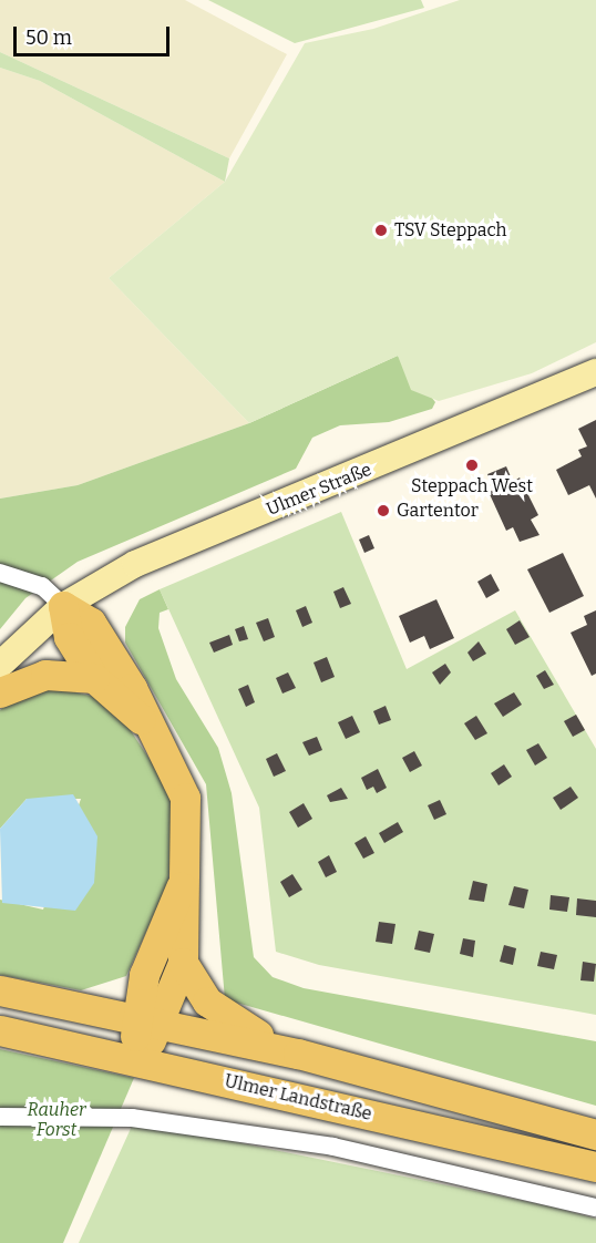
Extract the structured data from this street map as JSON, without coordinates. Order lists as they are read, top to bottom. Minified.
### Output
{"streets":{"main road":["Ulmer Landstraße"],"street":["Ulmer Straße"]},"parks":["Rauher Forst"],"places":["TSV Steppach","Steppach West","Gartentor"],"scale_bar":"50 m"}
